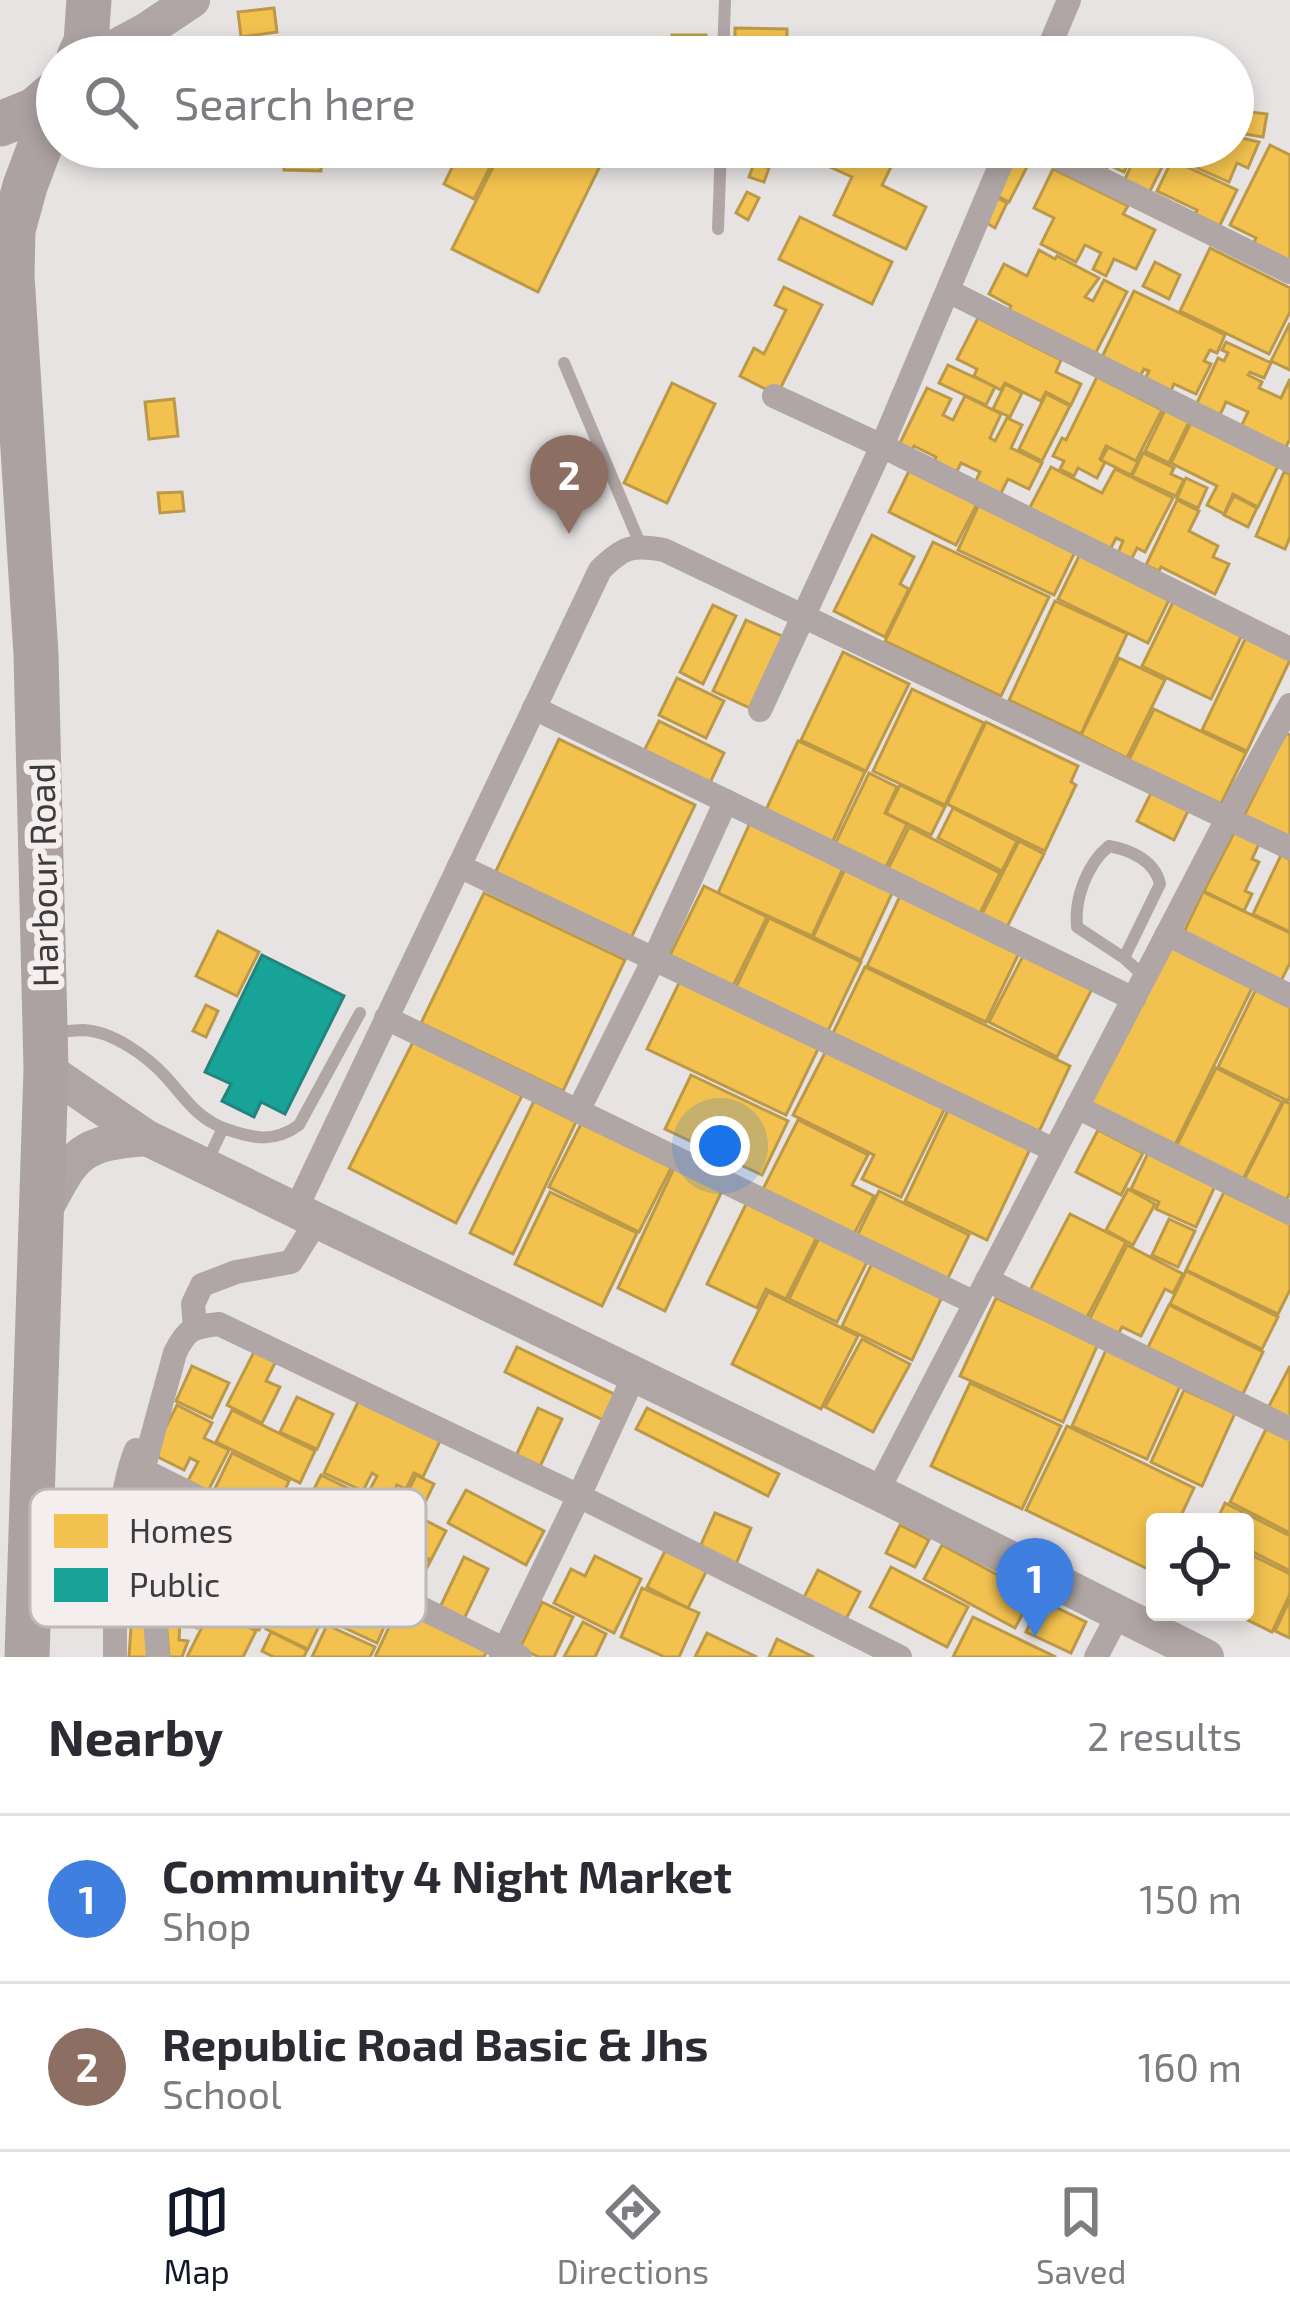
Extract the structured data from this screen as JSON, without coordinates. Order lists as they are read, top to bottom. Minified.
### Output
{"streets":{"highway":["Harbour Road"]},"legend":["Homes","Public"],"page":{"search":"Search here","pins":["2","1"],"heading":["Nearby","2 results"],"list":[{"mark":"1","name":"Community 4 Night Market","note":"Shop","value":"150 m"},{"mark":"2","name":"Republic Road Basic & Jhs","note":"School","value":"160 m"}],"nav":["Map","Directions","Saved"]}}
